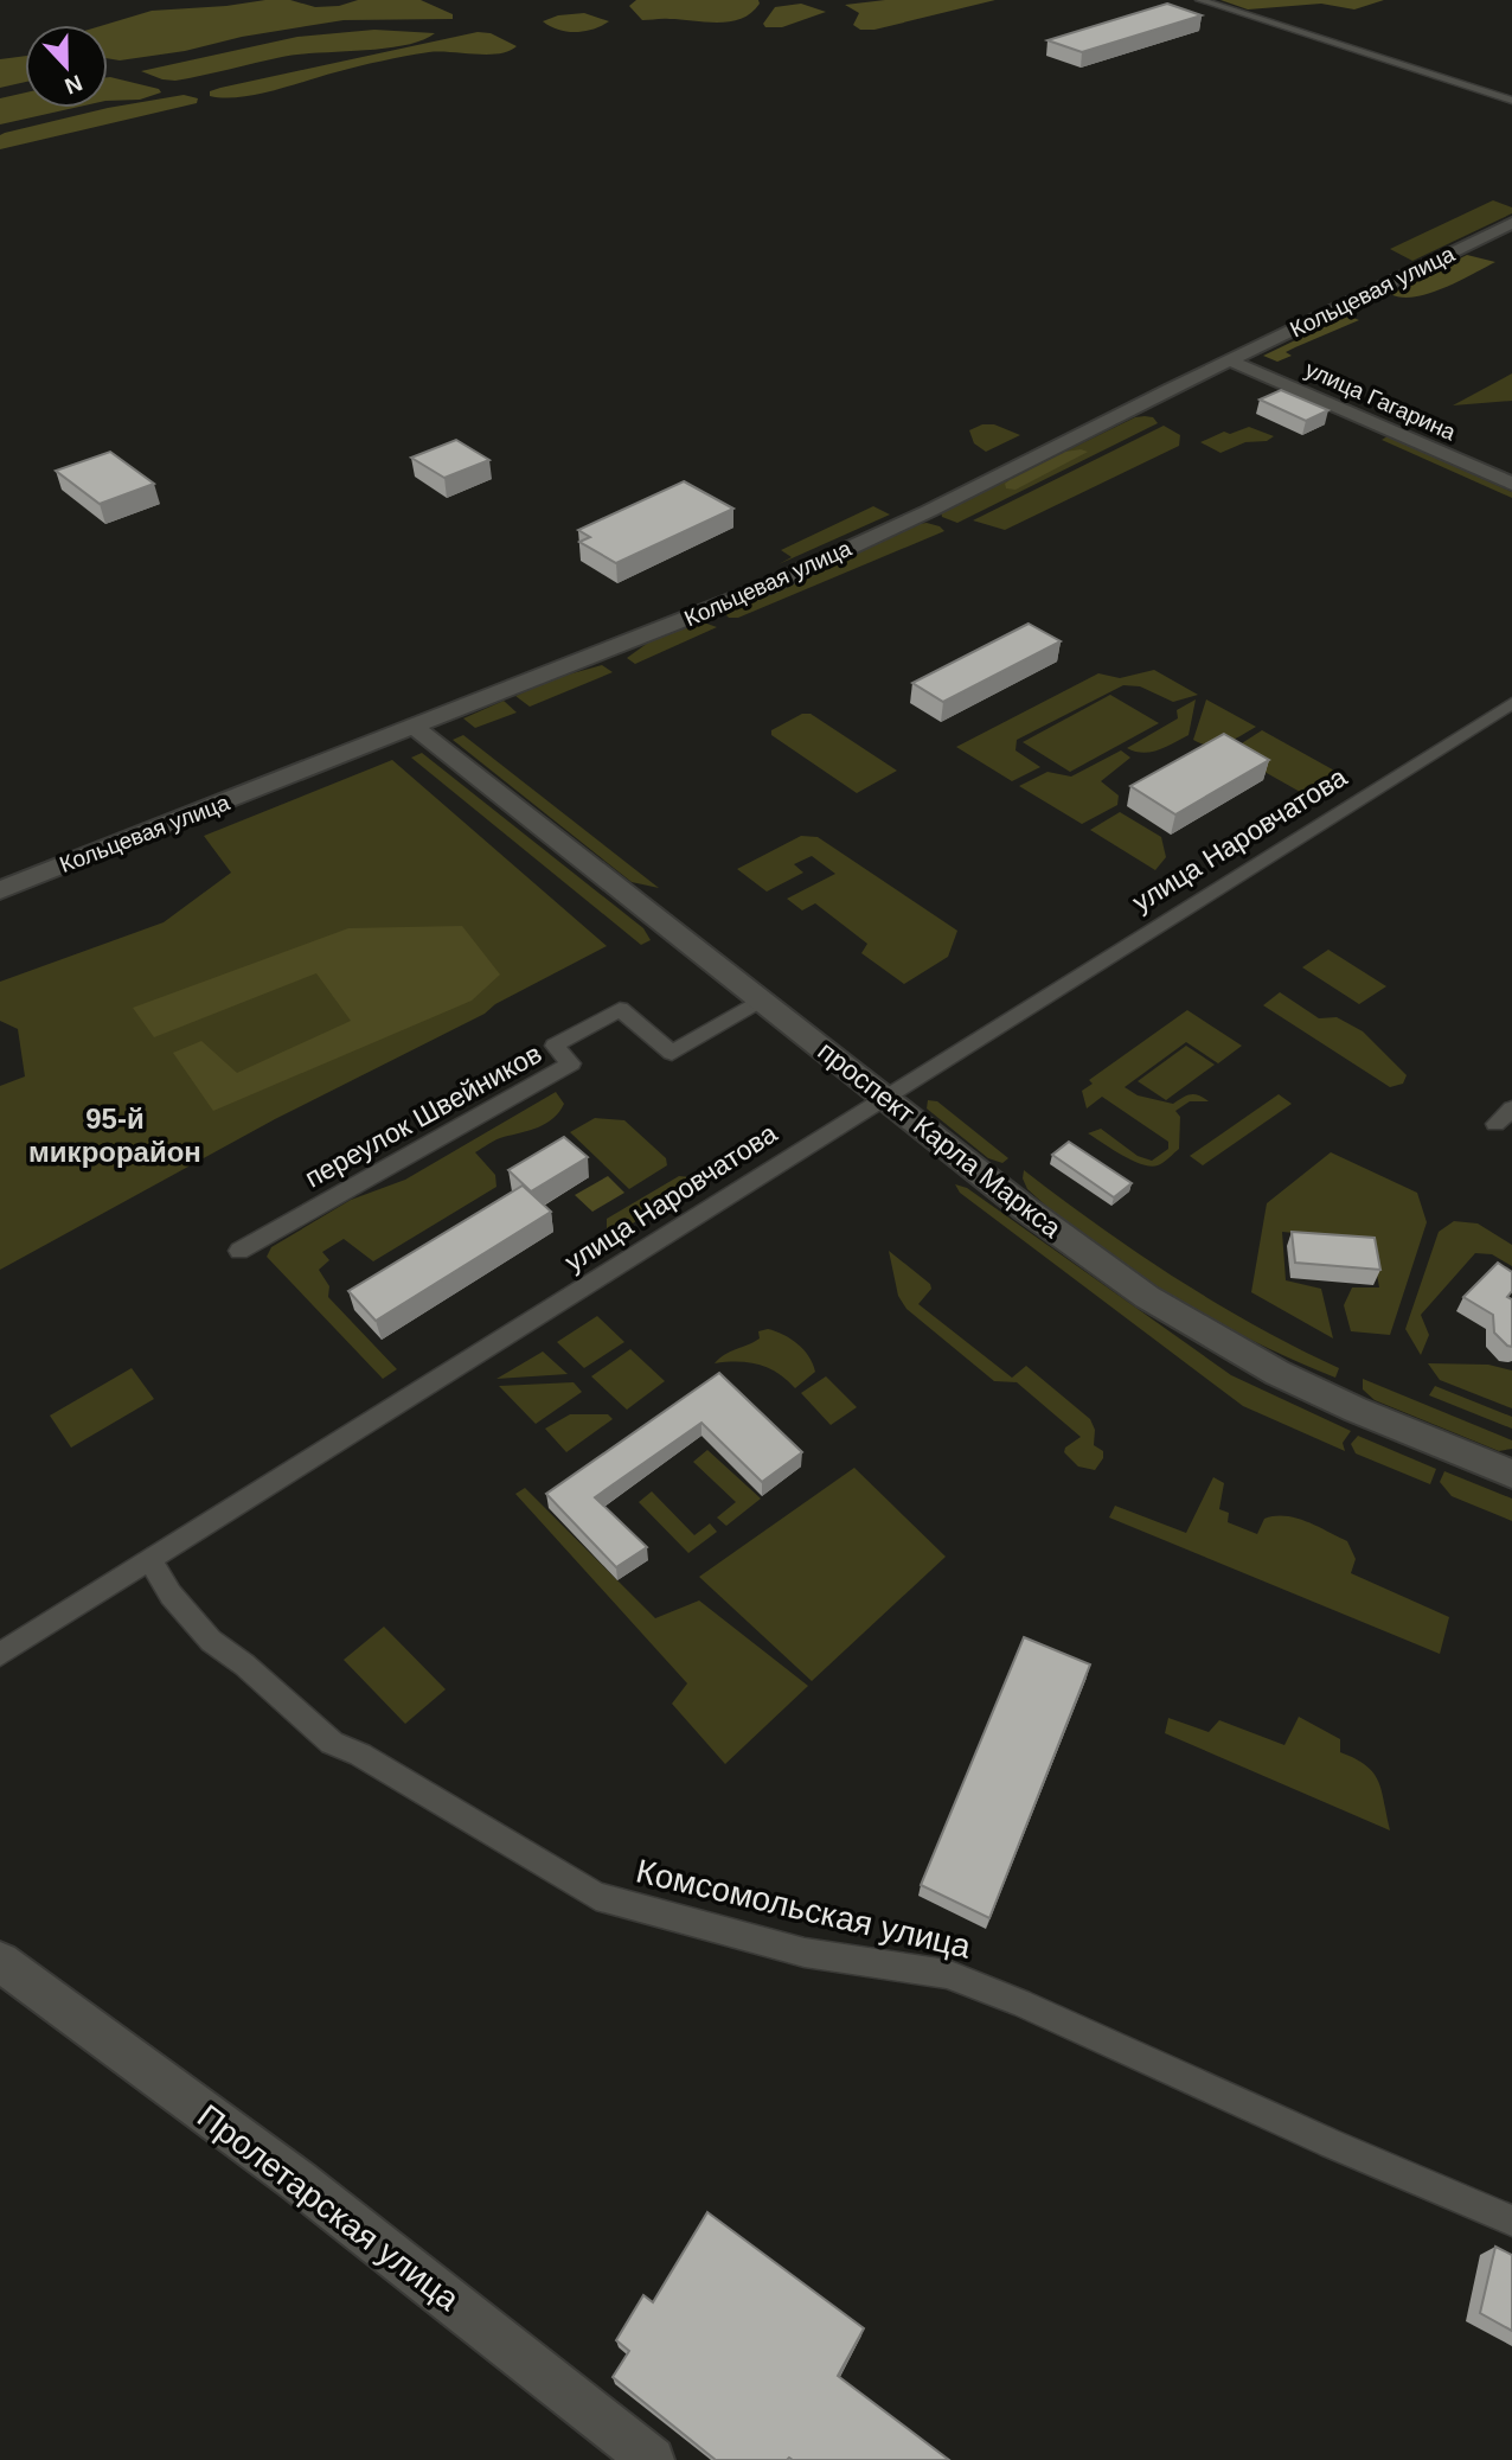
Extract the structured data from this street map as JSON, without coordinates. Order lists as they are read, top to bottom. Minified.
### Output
{"streets":{"main road":["Кольцевая улица","улица Гагарина","проспект Карла Маркса","Пролетарская улица"],"street":["улица Наровчатова","переулок Швейников","Комсомольская улица"]},"crossings":[["Кольцевая улица","улица Гагарина"],["Кольцевая улица","проспект Карла Маркса"],["улица Наровчатова","проспект Карла Маркса"],["улица Наровчатова","Комсомольская улица"],["переулок Швейников","проспект Карла Маркса"]],"districts":["95-й микрорайон"],"north":"bottom"}
